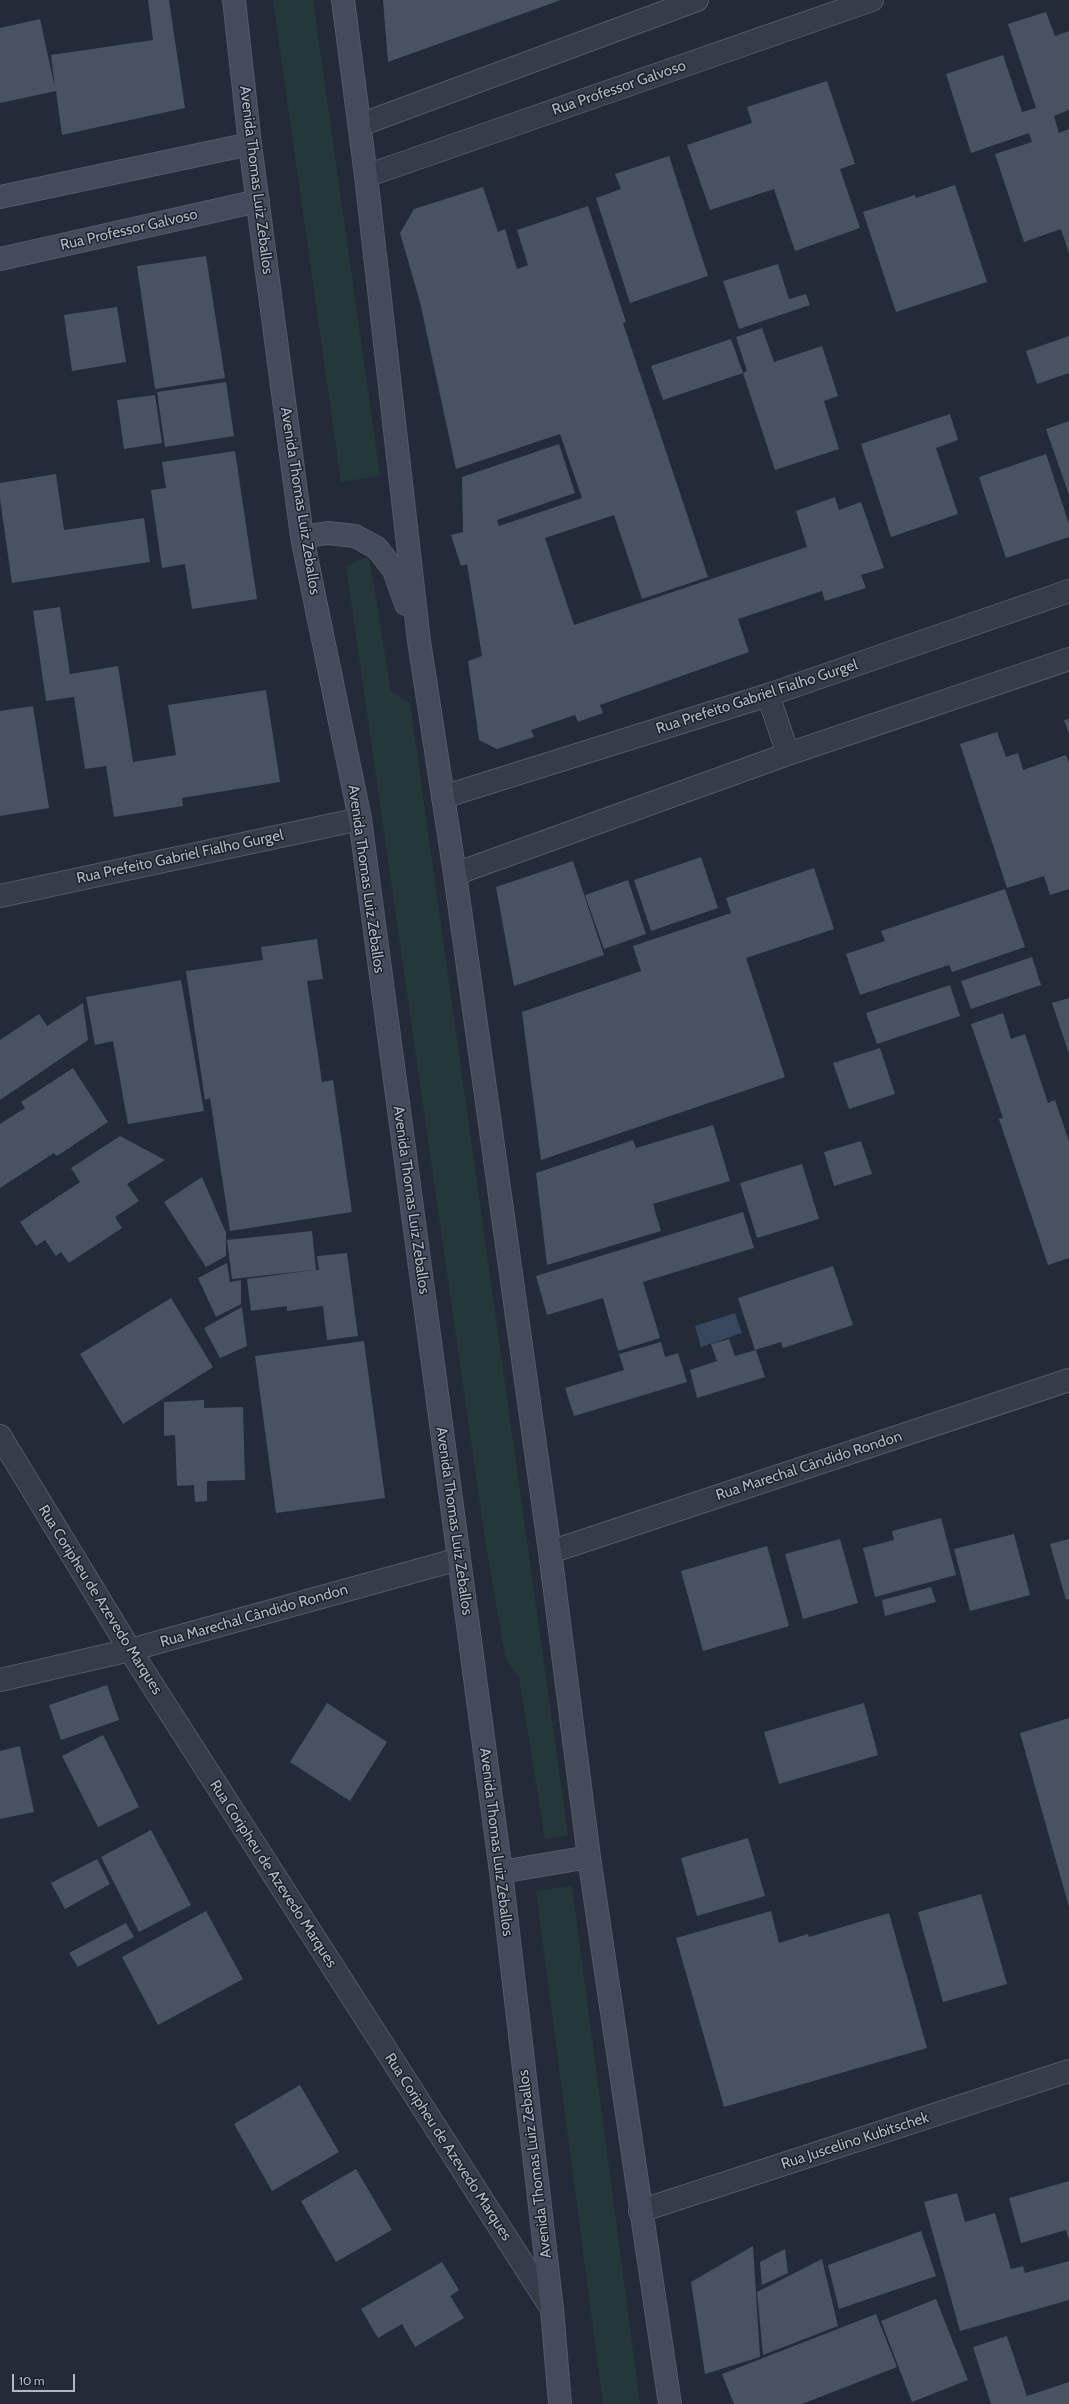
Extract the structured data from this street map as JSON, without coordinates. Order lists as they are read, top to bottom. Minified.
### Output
{"streets":{"main road":["Rua Professor Galvoso","Avenida Thomas Luiz Zeballos"],"street":["Rua Prefeito Gabriel Fialho Gurgel","Rua Marechal Cândido Rondon","Rua Coripheu de Azevedo Marques","Rua Juscelino Kubitschek"]},"crossings":[["Rua Professor Galvoso","Avenida Thomas Luiz Zeballos"],["Avenida Thomas Luiz Zeballos","Rua Prefeito Gabriel Fialho Gurgel"],["Avenida Thomas Luiz Zeballos","Rua Marechal Cândido Rondon"],["Avenida Thomas Luiz Zeballos","Rua Coripheu de Azevedo Marques"],["Rua Marechal Cândido Rondon","Rua Coripheu de Azevedo Marques"]],"scale_bar":"10 m"}
